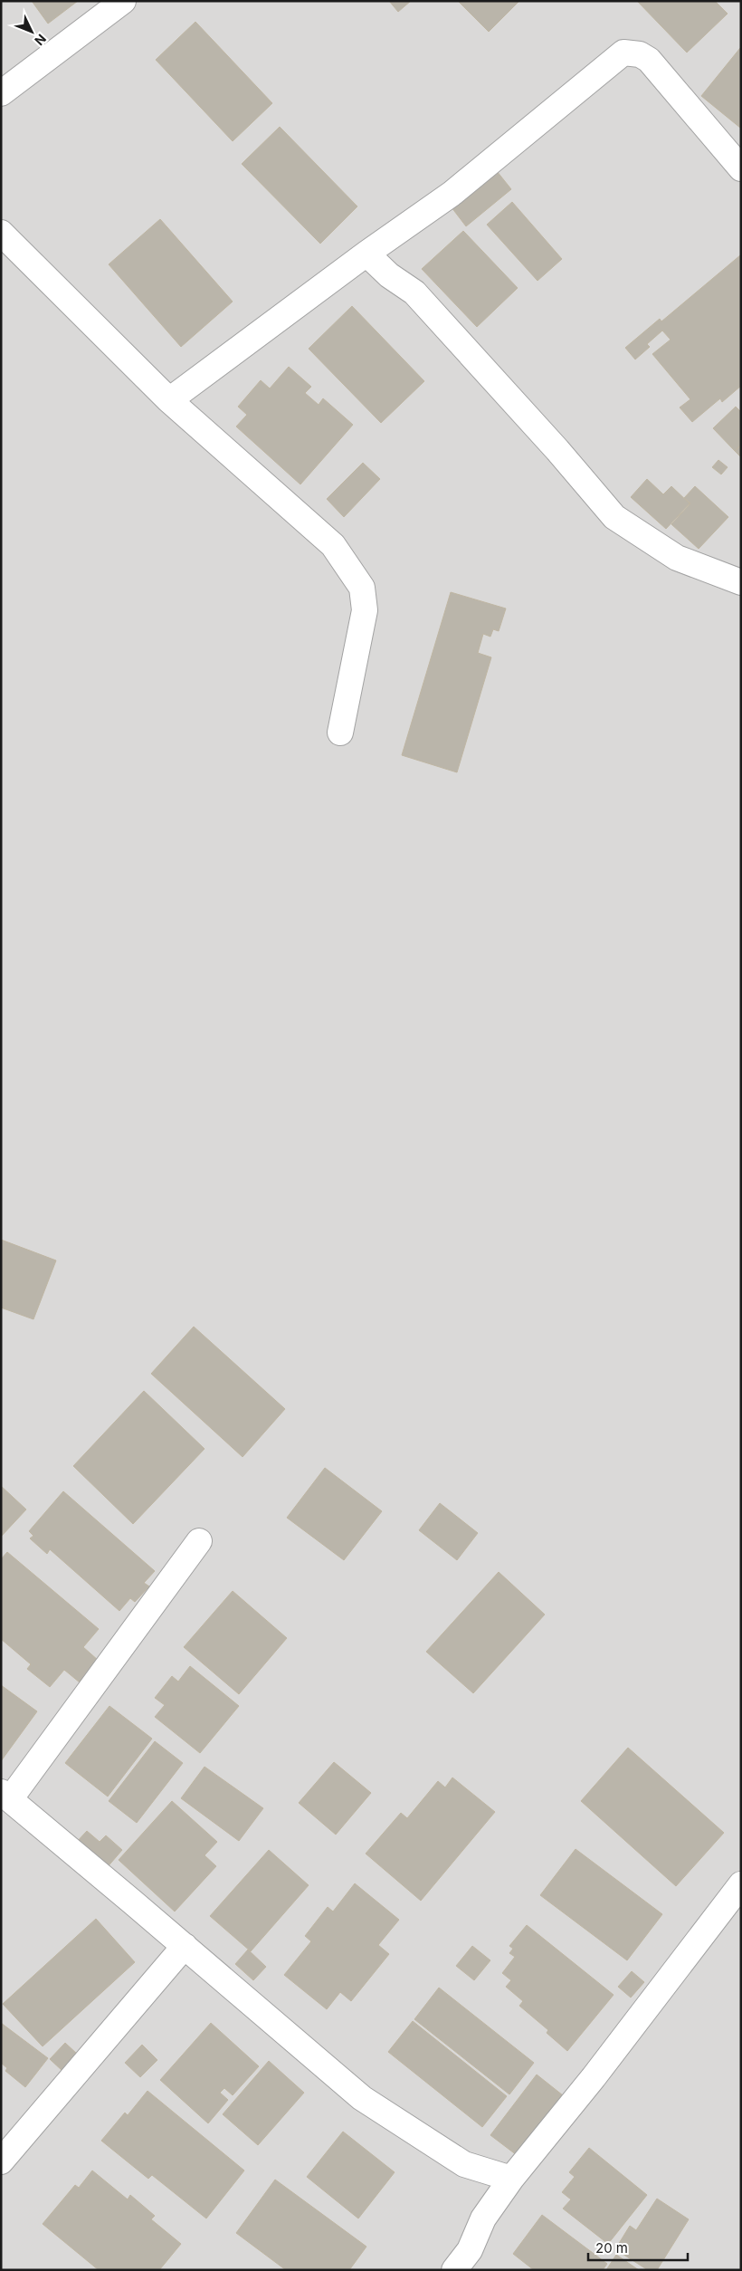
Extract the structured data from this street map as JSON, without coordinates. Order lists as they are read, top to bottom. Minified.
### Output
{"scale_bar":"20 m","north":"bottom right"}
